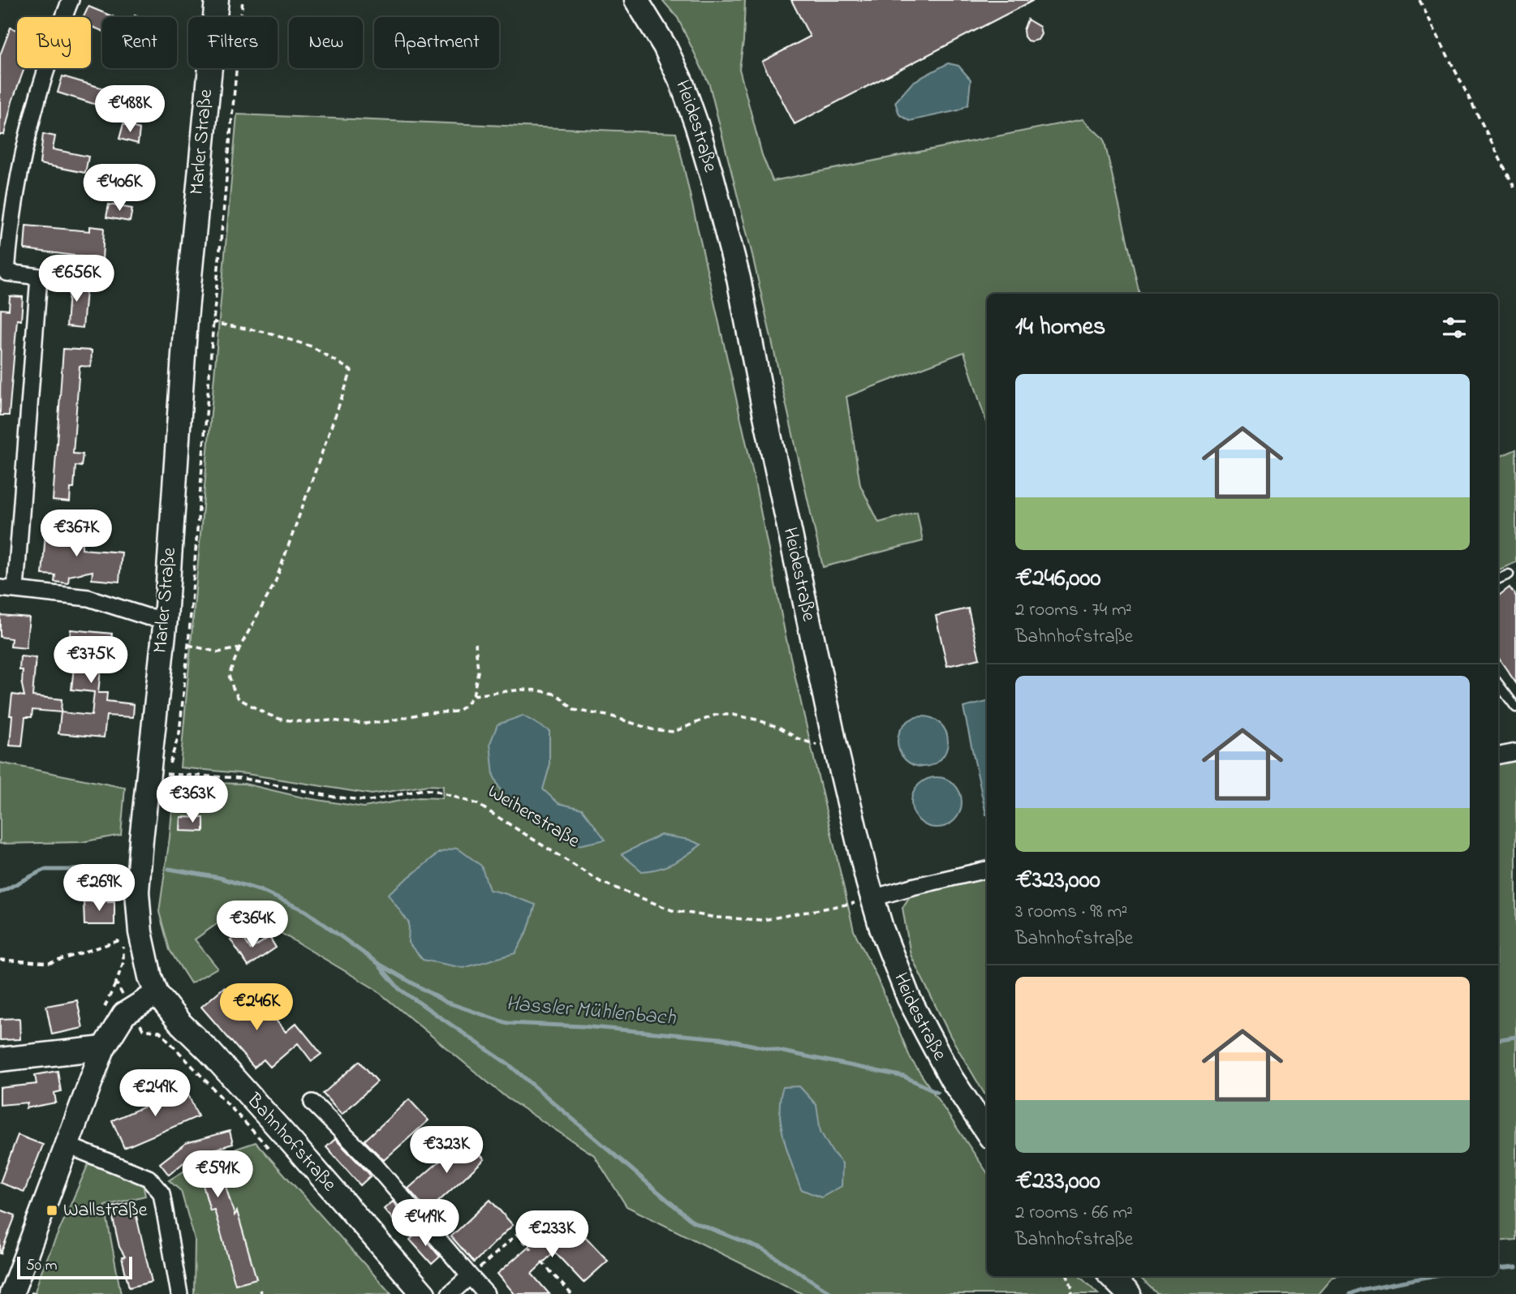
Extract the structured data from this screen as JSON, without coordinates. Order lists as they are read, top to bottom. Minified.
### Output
{"streets":{"main road":["Heidestraße","Marler Straße","Bahnhofstraße"],"path":["Weiherstraße"]},"crossings":[["Heidestraße","Weiherstraße"],["Marler Straße","Weiherstraße"],["Marler Straße","Bahnhofstraße"]],"water":["Hassler Mühlenbach"],"places":{"transit":["Wallstraße"]},"scale_bar":"50 m","page":{"chip":["Buy","Rent","Filters","New","Apartment"],"price":["€488K","€406K","€656K","€367K","€375K","€363K","€269K","€364K","€246K","€249K","€323K","€591K","€419K","€233K"],"heading":"14 homes","list":[{"name":"€246,000","note":"2 rooms · 74 m² · Bahnhofstraße"},{"name":"€323,000","note":"3 rooms · 98 m² · Bahnhofstraße"},{"name":"€233,000","note":"2 rooms · 66 m² · Bahnhofstraße"}],"scale":"50 m"}}
